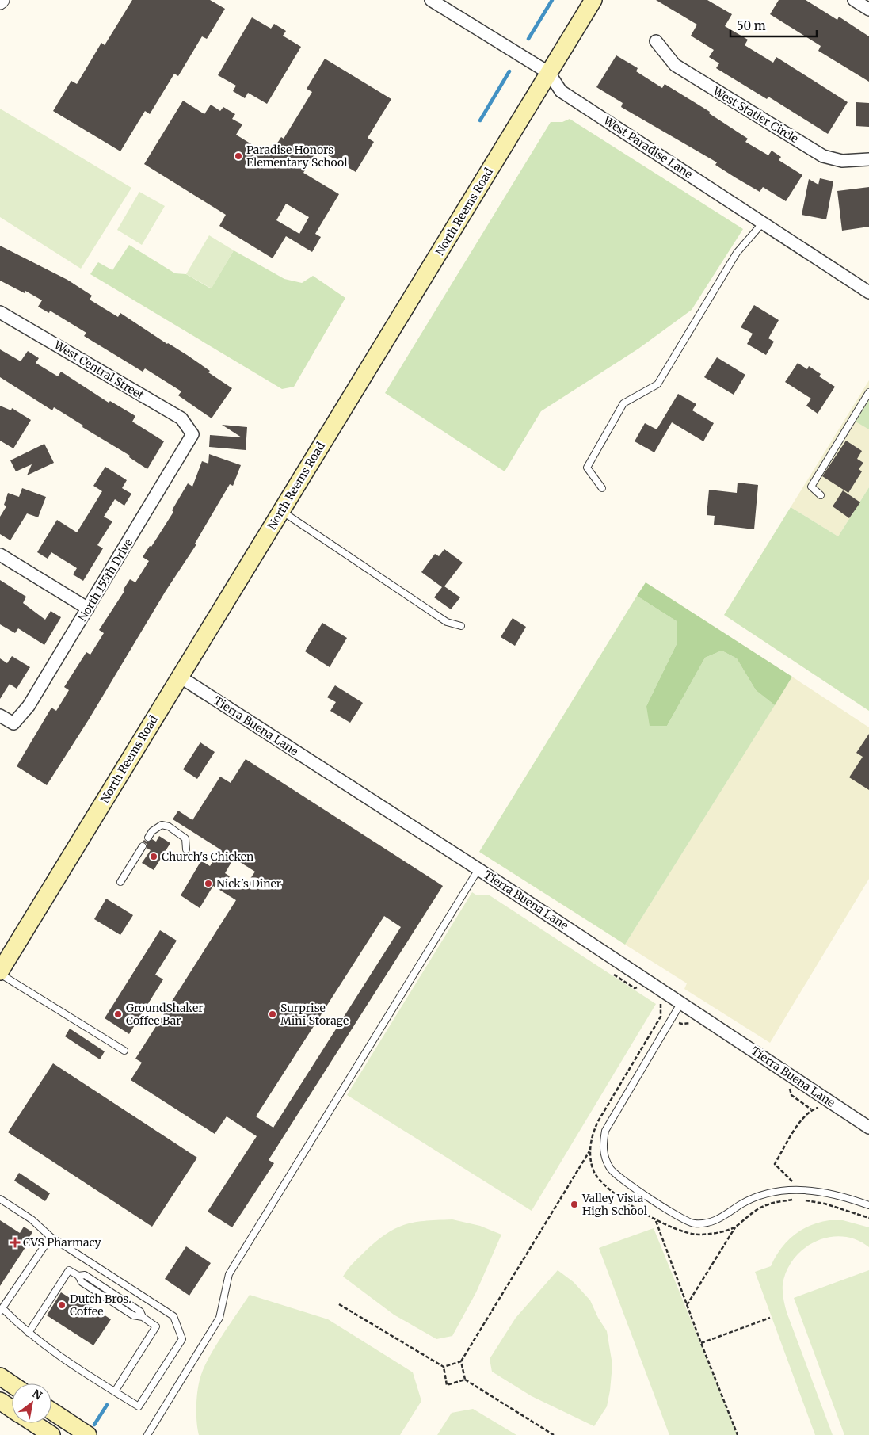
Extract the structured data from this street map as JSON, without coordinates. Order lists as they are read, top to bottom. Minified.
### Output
{"streets":{"main road":["North Reems Road"],"street":["West Statler Circle","West Paradise Lane","West Central Street","North 155th Drive","Tierra Buena Lane"]},"crossings":[["West Paradise Lane","North Reems Road"],["North Reems Road","Tierra Buena Lane"],["West Central Street","North 155th Drive"]],"places":{"other":["Paradise Honors Elementary School","Church's Chicken","Nick's Diner","GroundShaker Coffee Bar","Surprise Mini Storage","Valley Vista High School","Dutch Bros. Coffee"],"health":["CVS Pharmacy"]},"scale_bar":"50 m","north":"top right"}
